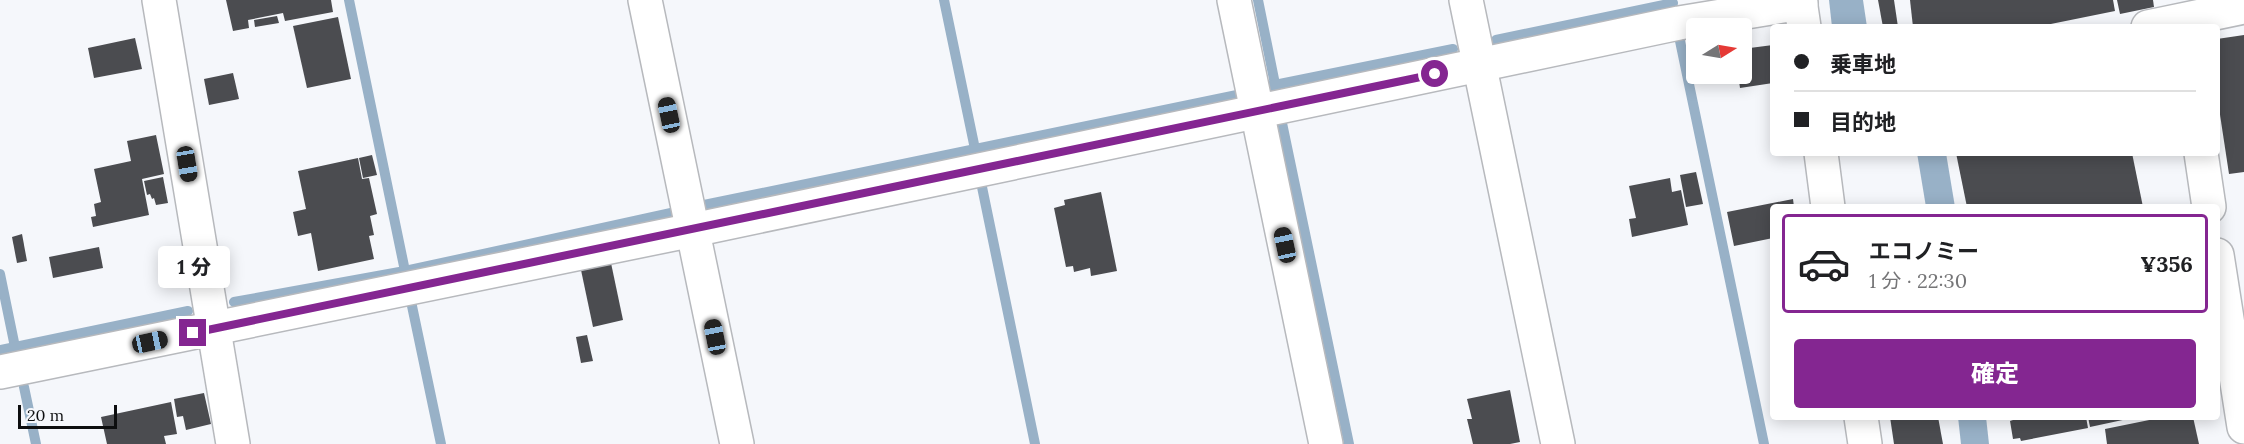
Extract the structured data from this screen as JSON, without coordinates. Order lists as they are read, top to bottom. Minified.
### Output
{"scale_bar":"20 m","north":"right","page":{"banner":["乗車地","目的地"],"list":[{"name":"エコノミー","note":"1 分 · 22:30","value":"¥356"}],"bubble":"1 分","buttons":"確定","scale":"20 m"}}
